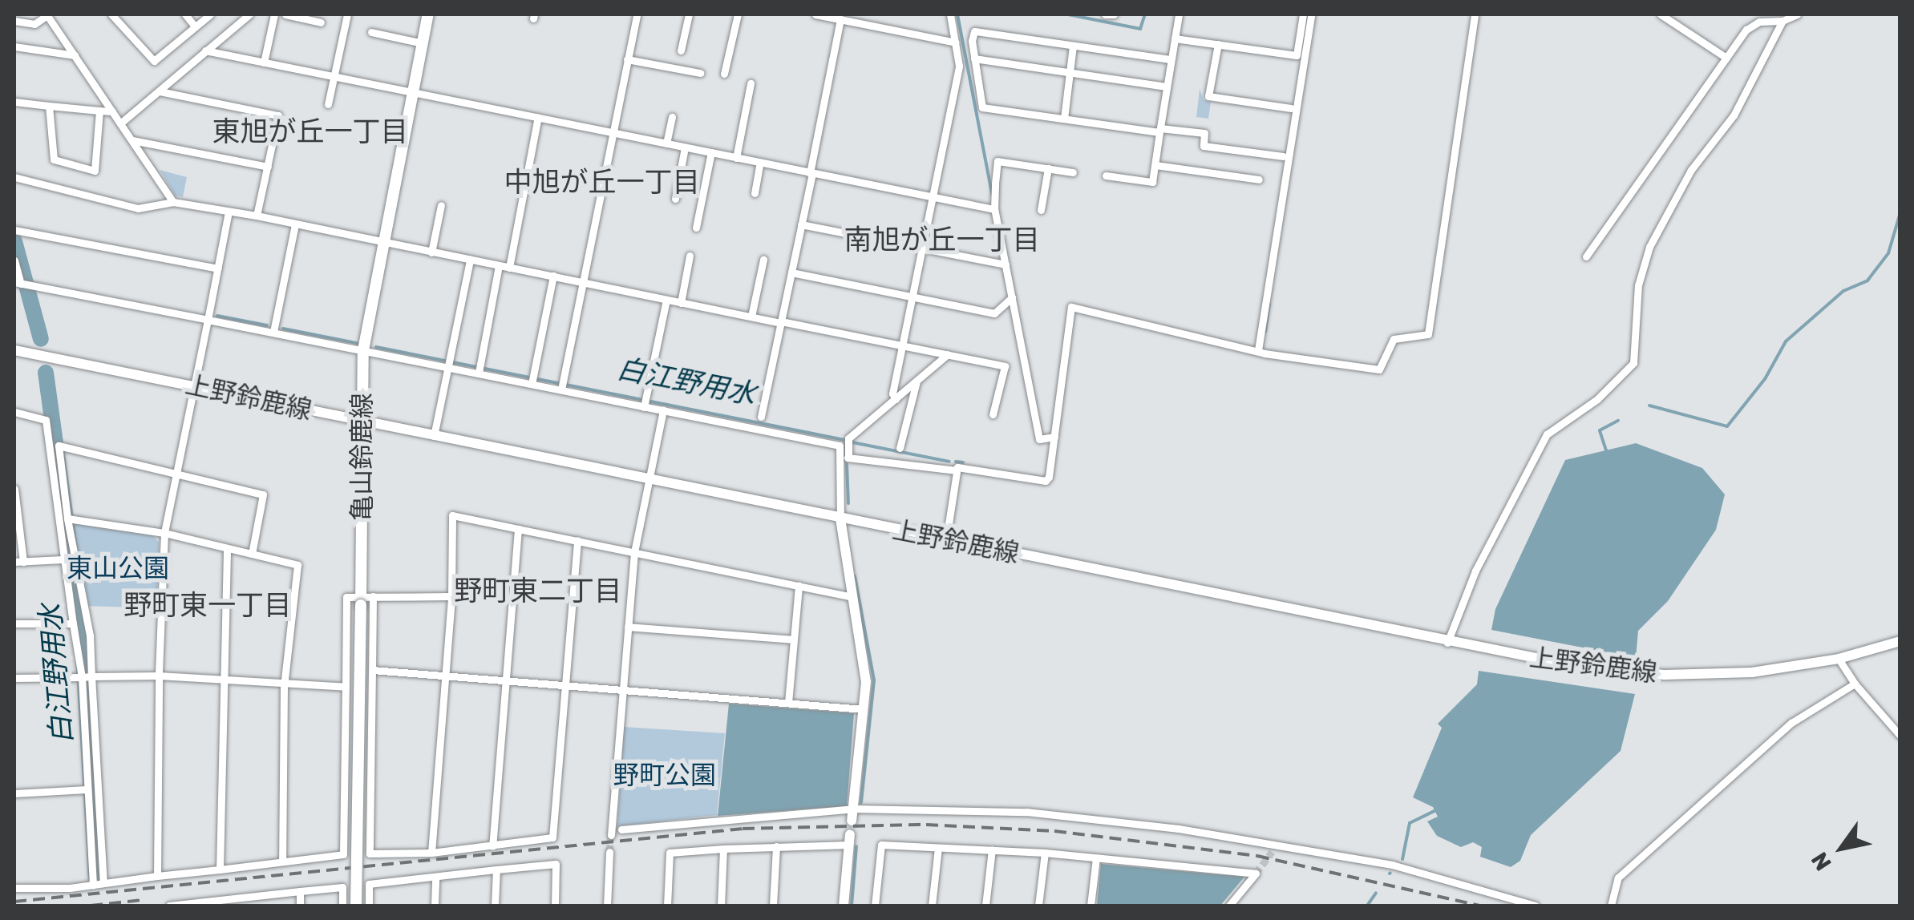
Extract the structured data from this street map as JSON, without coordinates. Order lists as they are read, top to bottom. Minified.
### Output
{"streets":{"main road":["上野鈴鹿線","亀山鈴鹿線"]},"crossings":[["上野鈴鹿線","亀山鈴鹿線"]],"districts":["東旭が丘一丁目","中旭が丘一丁目","南旭が丘一丁目","野町東二丁目","野町東一丁目"],"water":["白江野用水"],"parks":["東山公園","野町公園"],"north":"bottom left"}
